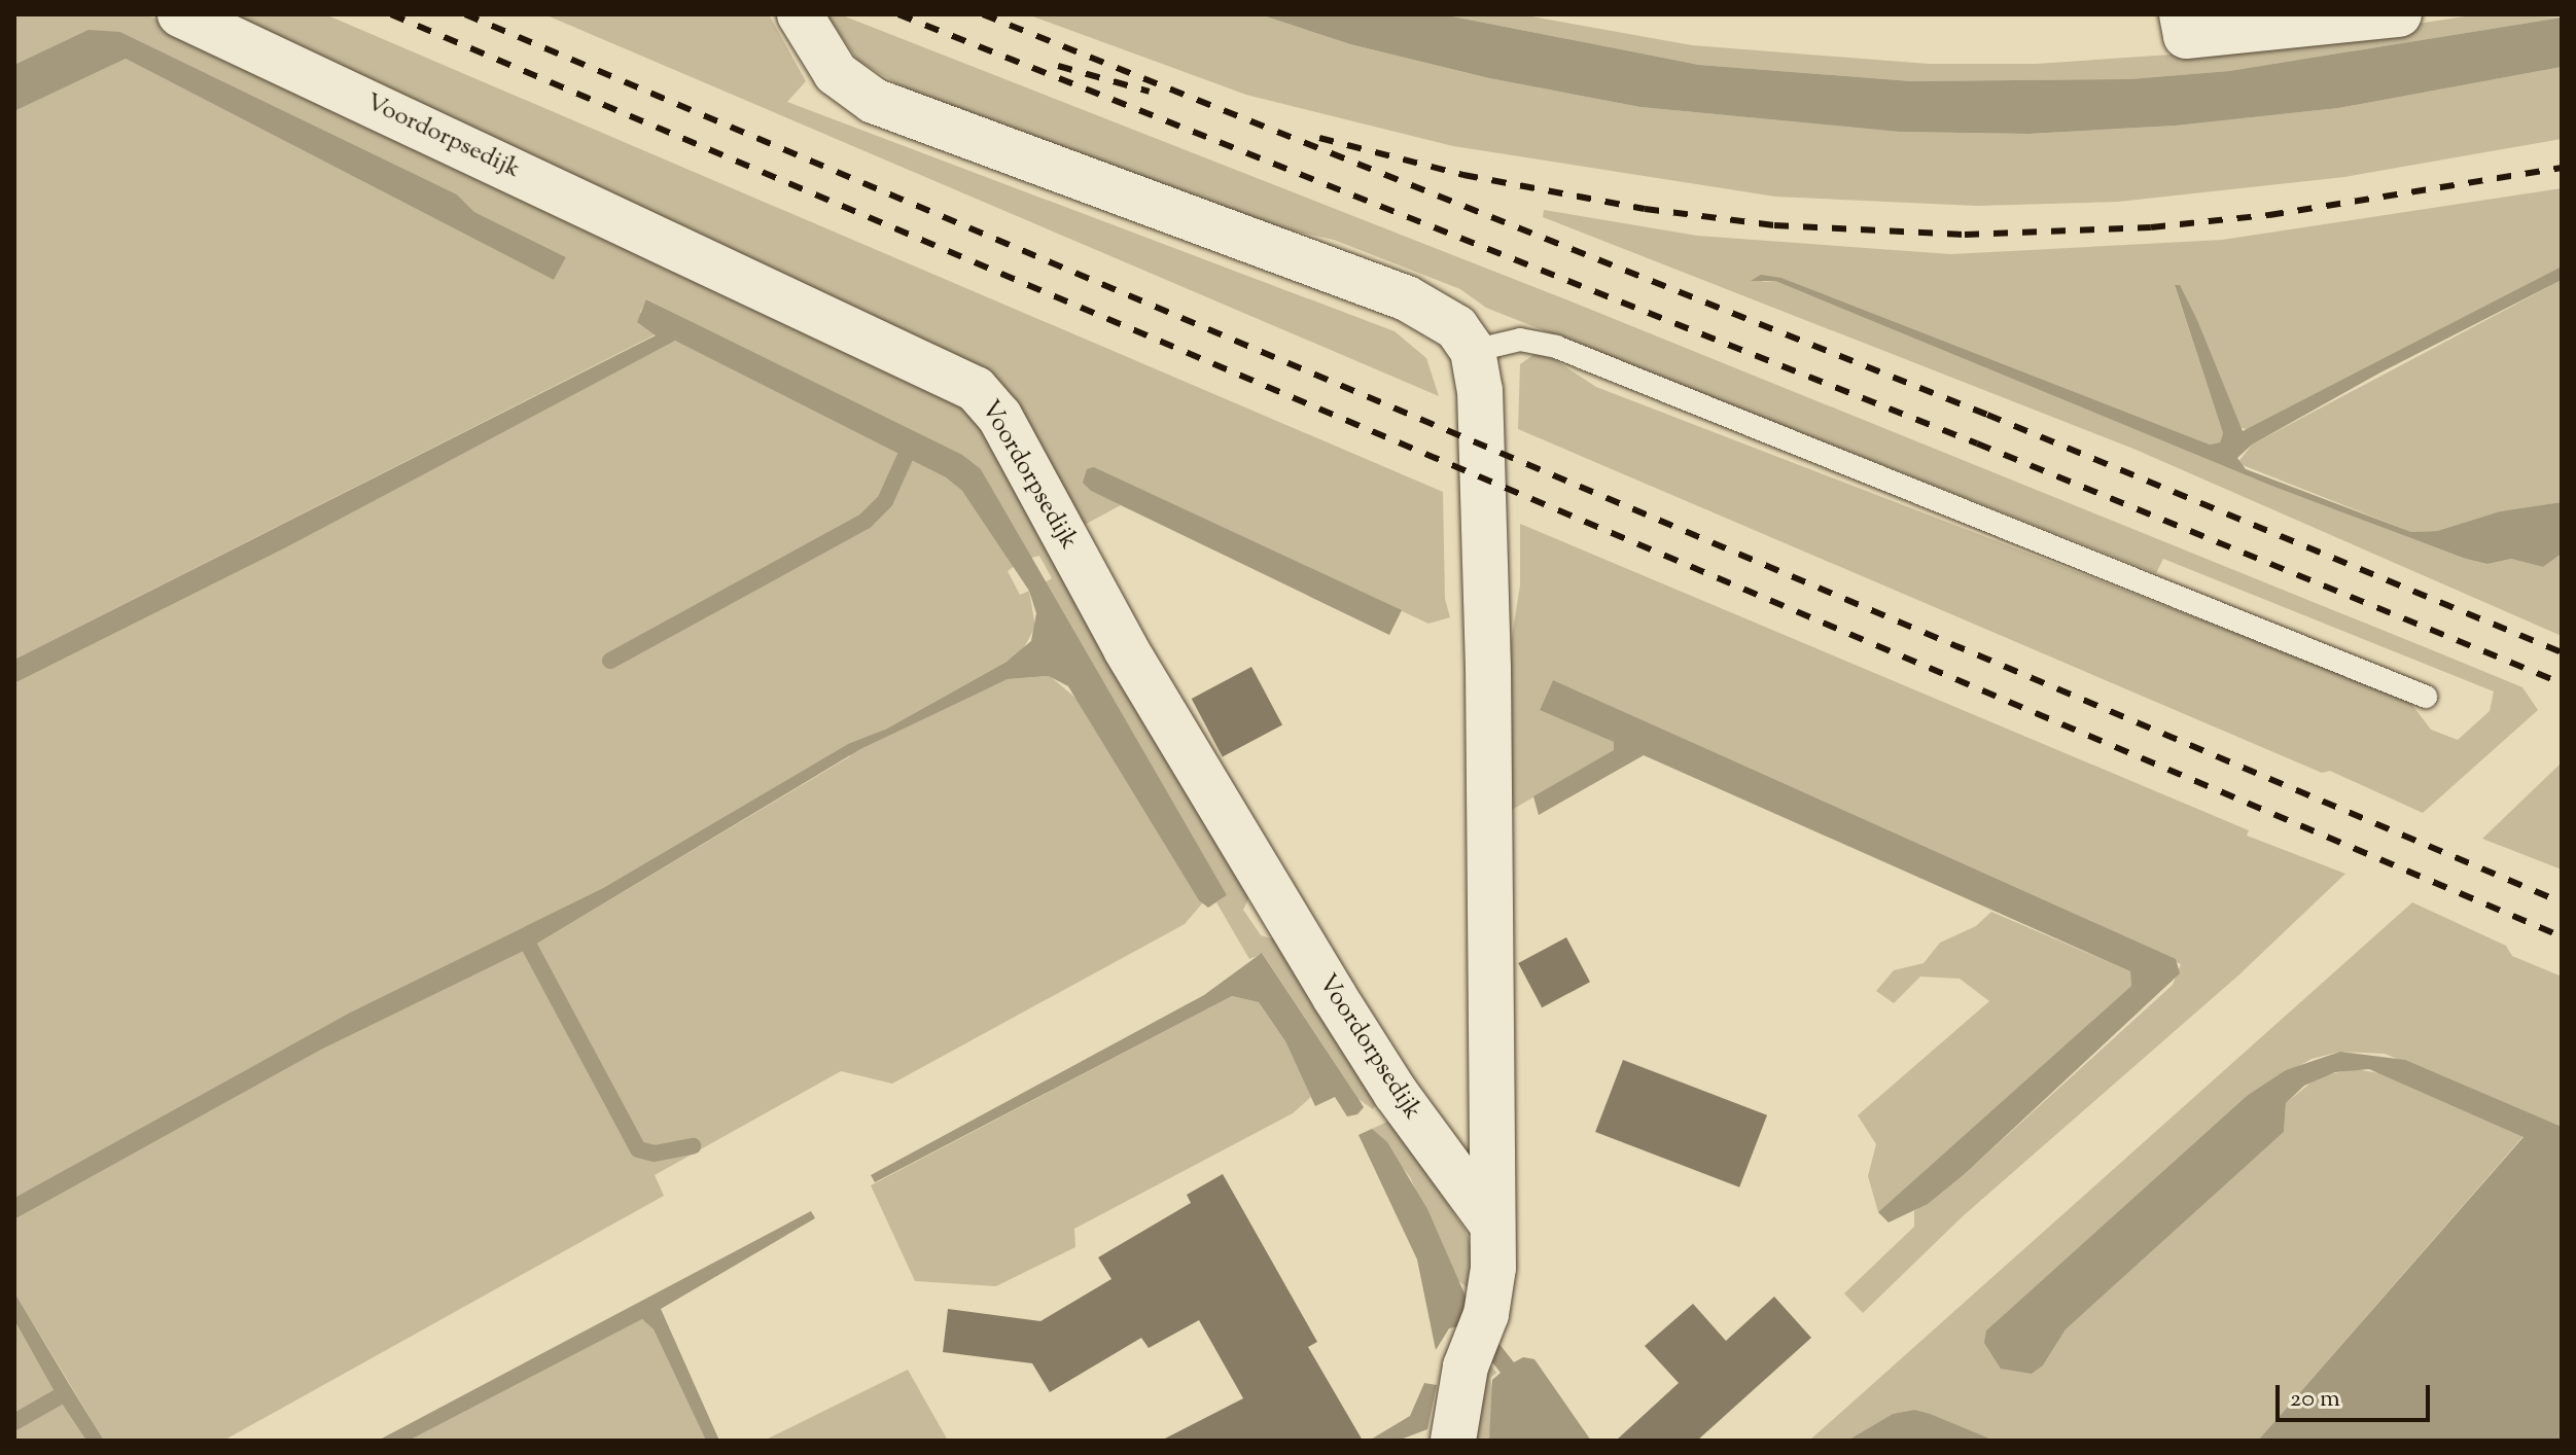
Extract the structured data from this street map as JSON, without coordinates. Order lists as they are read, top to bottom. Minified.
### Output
{"streets":{"street":["Voordorpsedijk"]},"scale_bar":"20 m"}
